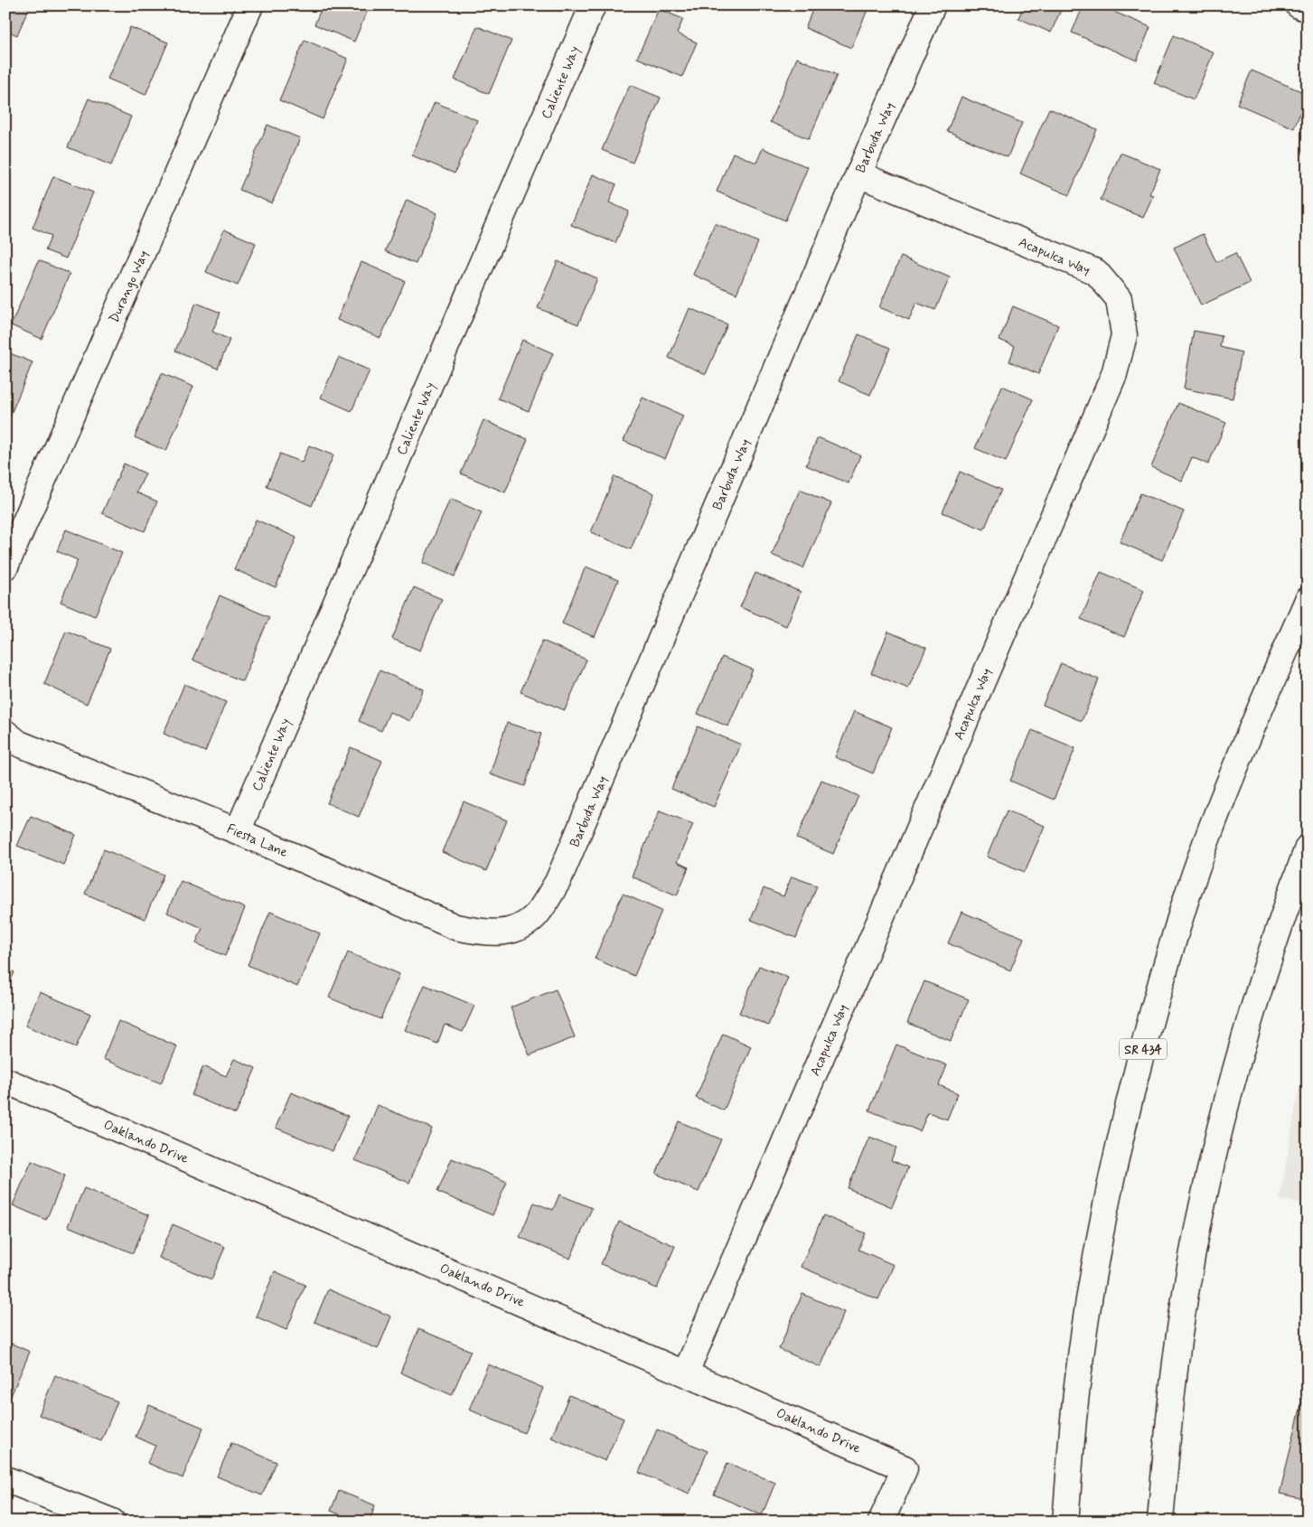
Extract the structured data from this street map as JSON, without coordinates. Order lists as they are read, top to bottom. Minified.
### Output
{"streets":{"street":["Caliente Way","Barbuda Way","Acapulca Way","Durango Way","Fiesta Lane","SR 434","Oaklando Drive"]},"crossings":[["Caliente Way","Fiesta Lane"],["Barbuda Way","Acapulca Way"],["Barbuda Way","Fiesta Lane"],["Acapulca Way","Oaklando Drive"]]}
